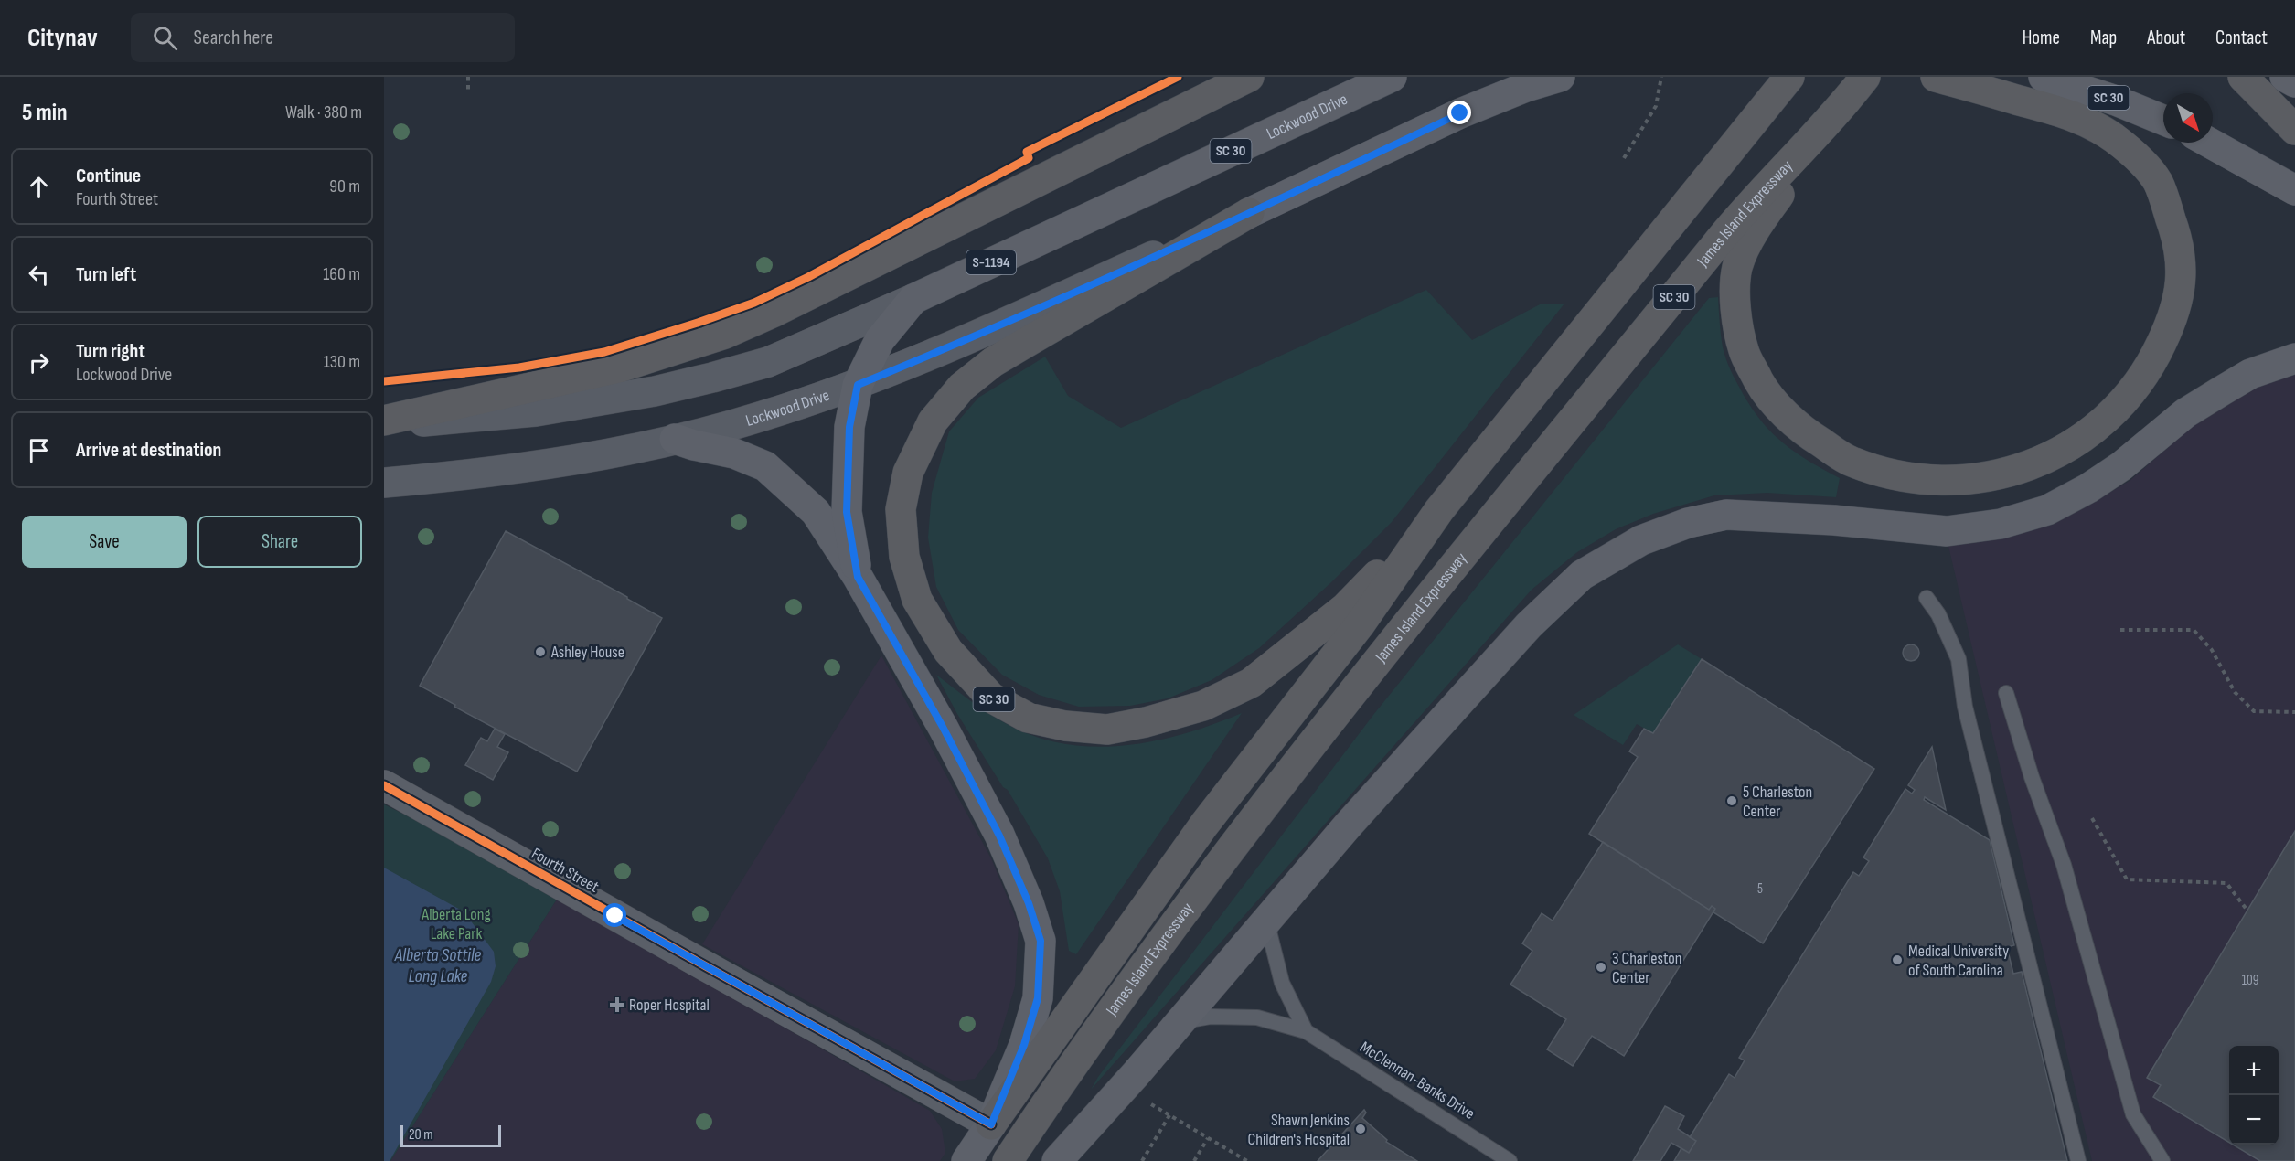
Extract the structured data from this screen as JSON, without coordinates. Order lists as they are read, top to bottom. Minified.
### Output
{"streets":{"highway":["SC 30","James Island Expressway"],"main road":["Lockwood Drive","S-1194"],"street":["Fourth Street"],"lane":["McClennan-Banks Drive"]},"crossings":[["SC 30","Lockwood Drive"],["SC 30","James Island Expressway"],["James Island Expressway","Fourth Street"]],"water":["Alberta Sottile Long Lake"],"parks":["Alberta Long Lake Park"],"places":{"other":["Ashley House","5 Charleston Center","Medical University of South Carolina","3 Charleston Center","Shawn Jenkins Children's Hospital"],"health":["Roper Hospital"]},"house_numbers":["5","109"],"scale_bar":"20 m","north":"bottom right","page":{"header":"Citynav","search":"Search here","nav":["Home","Map","About","Contact"],"heading":["5 min","Walk · 380 m"],"list":[["Continue","Fourth Street","90 m"],["Turn left","160 m"],["Turn right","Lockwood Drive","130 m"],"Arrive at destination"],"buttons":["Save","Share"],"map_buttons":["+","−"],"scale":"20 m"}}
